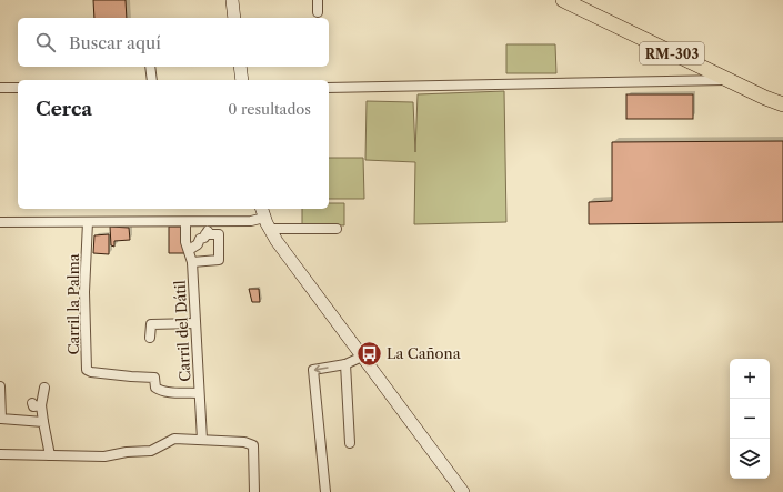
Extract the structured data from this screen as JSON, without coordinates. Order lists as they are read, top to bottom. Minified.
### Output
{"streets":{"highway":["RM-303"],"street":["Carril la Palma","Carril del Dátil"]},"crossings":[["Carril la Palma","Carril del Dátil"]],"places":{"bus stop":["La Cañona"]},"page":{"search":"Buscar aquí","heading":["Cerca","0 resultados"],"map_buttons":["+","−"]}}
